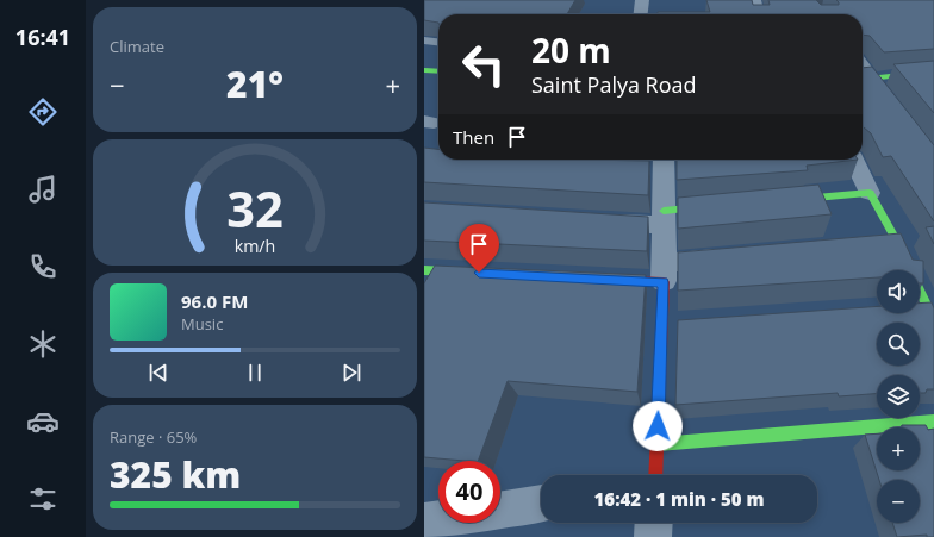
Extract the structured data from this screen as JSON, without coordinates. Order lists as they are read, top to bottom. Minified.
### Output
{"page":{"tabs":"16:41","tile":["Climate",["Range · 65%","325 km"]],"turn":["20 m","Saint Palya Road"],"heat":["−","21°","+"],"then":"Then","map_buttons":["+","−"],"song":["96.0 FM","Music"],"limit":"40","trip":"16:42 · 1 min · 50 m","gauge":["32","km/h"]}}
